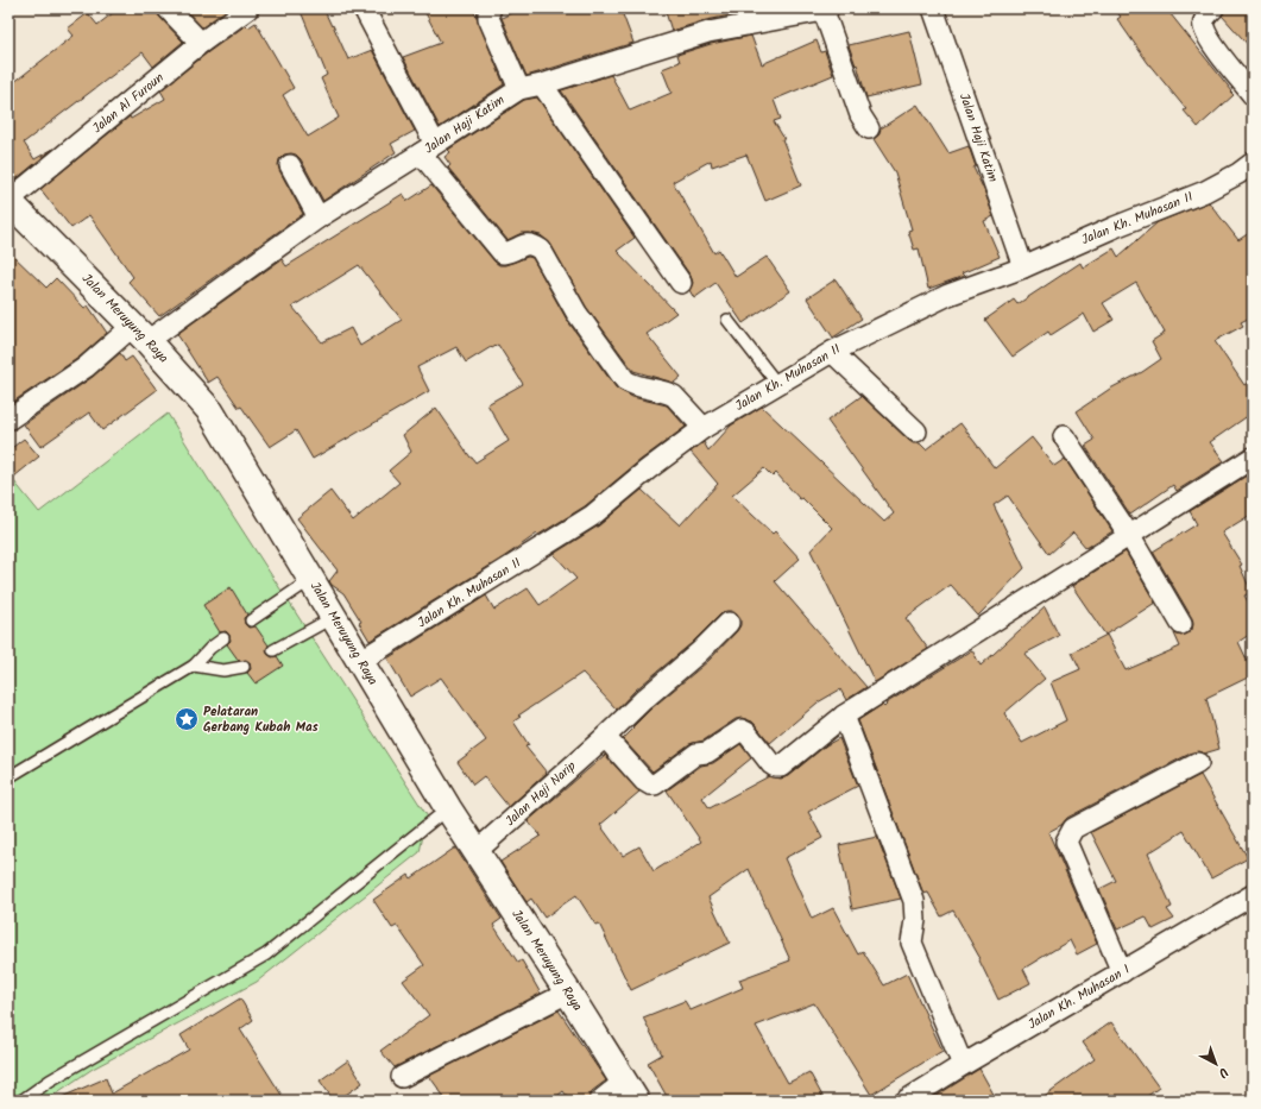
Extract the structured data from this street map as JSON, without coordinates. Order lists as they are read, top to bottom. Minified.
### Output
{"streets":{"main road":["Jalan Meruyung Raya"],"street":["Jalan Al Furoun","Jalan Haji Katim","Jalan Kh. Muhasan II","Jalan Haji Narip","Jalan Kh. Muhasan I"]},"crossings":[["Jalan Al Furoun","Jalan Meruyung Raya"],["Jalan Haji Katim","Jalan Kh. Muhasan II"],["Jalan Haji Katim","Jalan Meruyung Raya"],["Jalan Kh. Muhasan II","Jalan Meruyung Raya"],["Jalan Meruyung Raya","Jalan Haji Narip"]],"places":{"place":["Pelataran Gerbang Kubah Mas"]},"north":"bottom right"}
